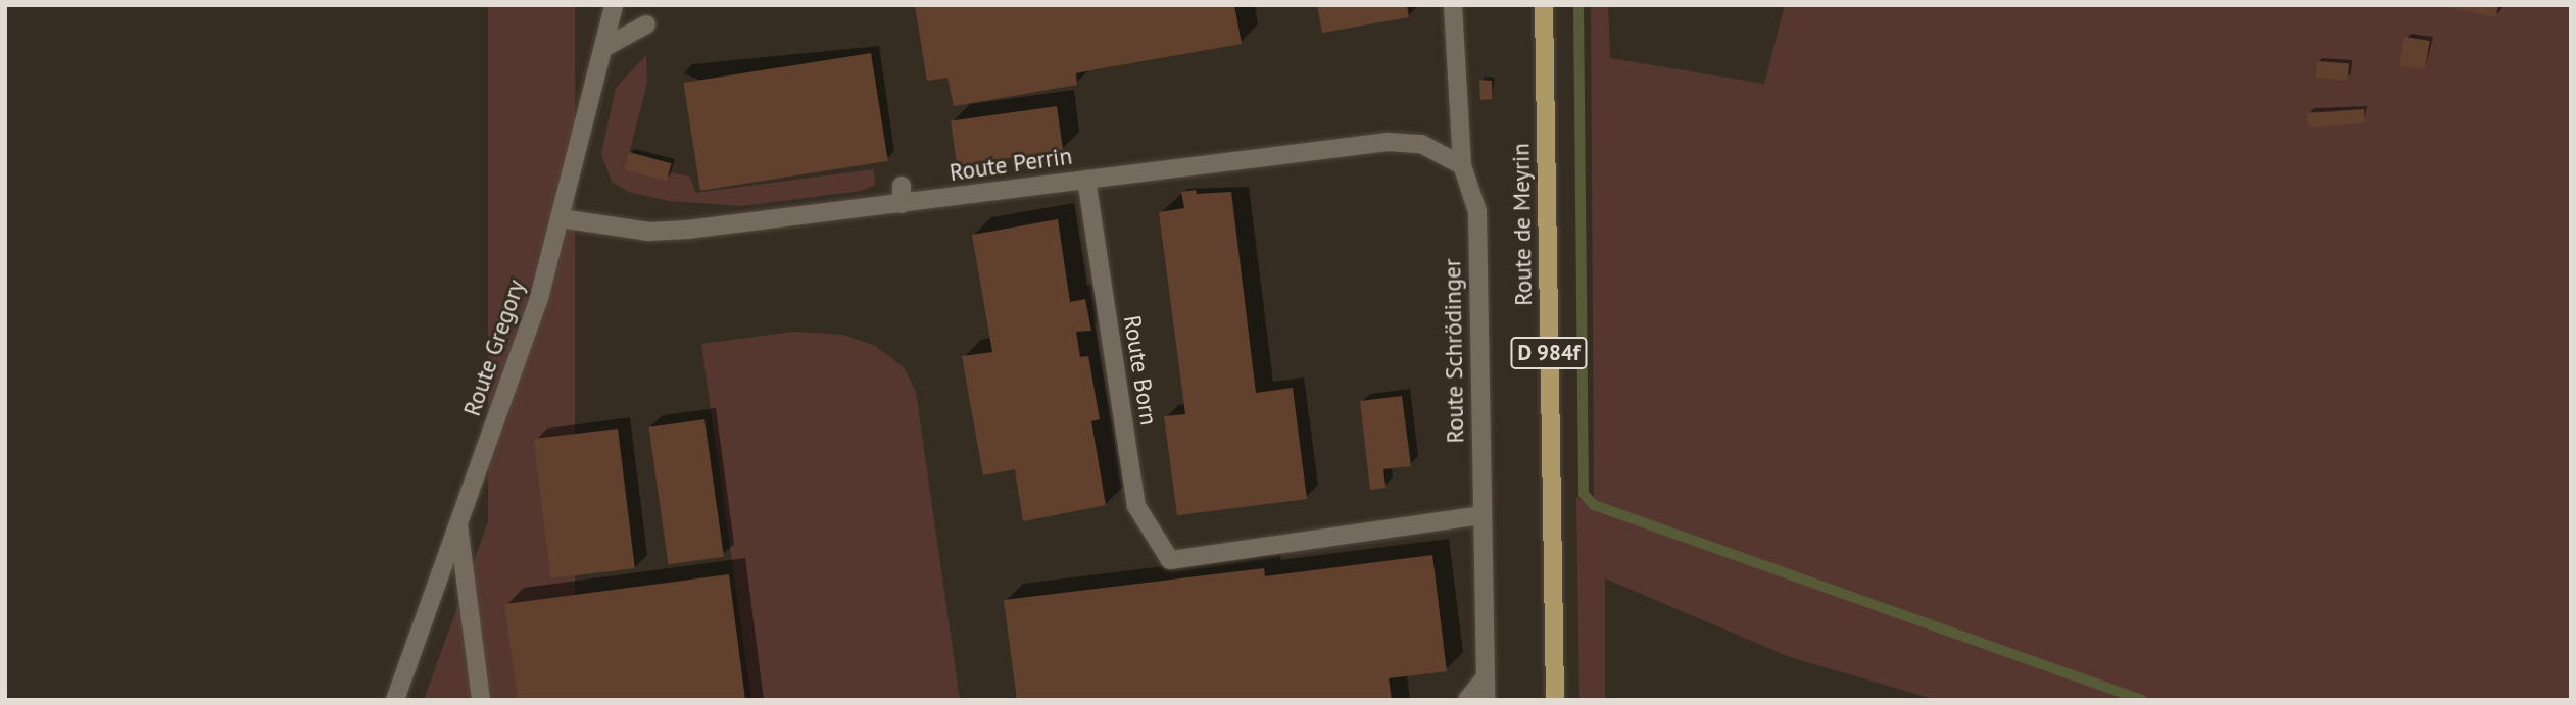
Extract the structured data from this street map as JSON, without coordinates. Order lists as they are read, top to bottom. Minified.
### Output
{"streets":{"main road":["Route de Meyrin","D 984f"],"street":["Route Perrin","Route Gregory","Route Schrödinger","Route Born"]},"crossings":[["Route Perrin","Route Gregory"],["Route Perrin","Route Schrödinger"],["Route Perrin","Route Born"],["Route Schrödinger","Route Born"]]}
